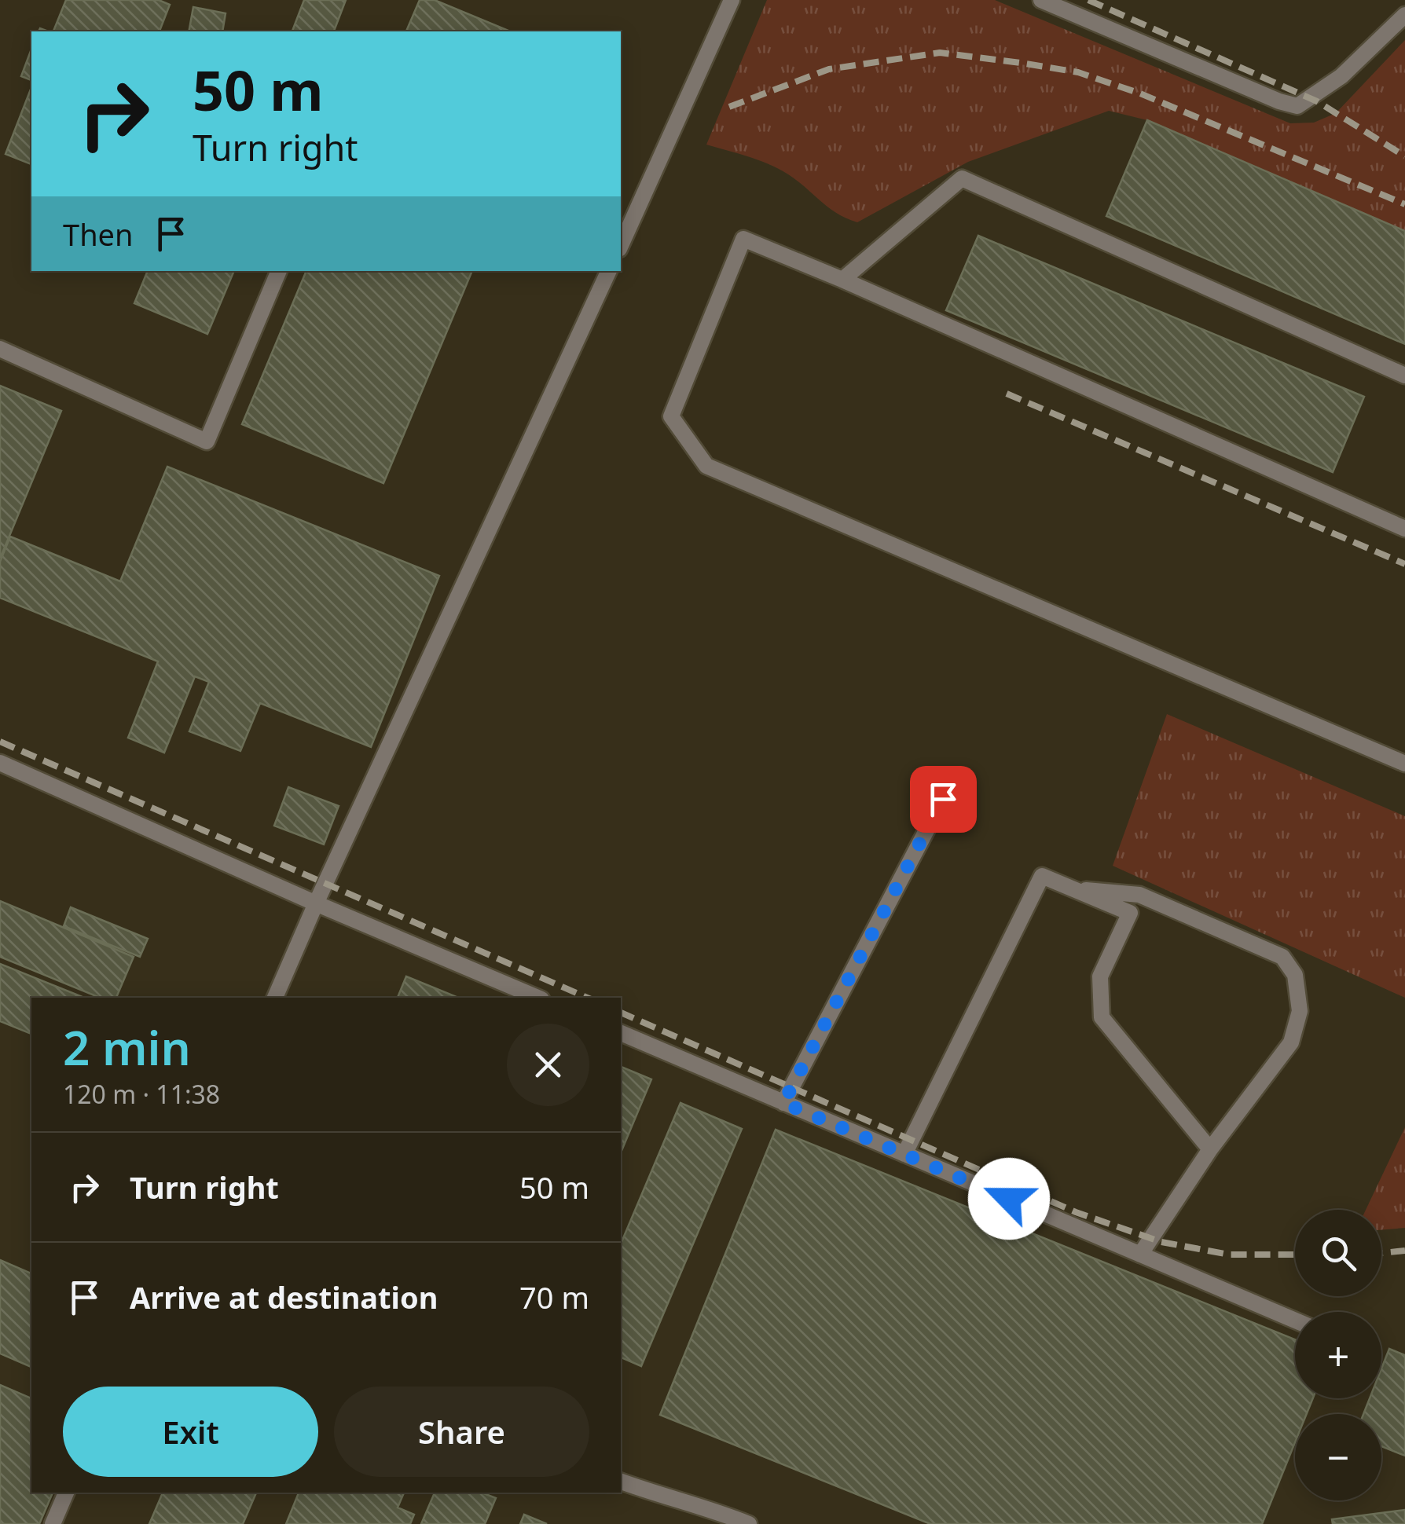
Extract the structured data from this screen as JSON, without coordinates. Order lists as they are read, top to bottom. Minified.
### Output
{"page":{"turn":["50 m","Turn right"],"then":"Then","heading":["2 min","120 m · 11:38"],"list":[{"name":"Turn right","value":"50 m"},{"name":"Arrive at destination","value":"70 m"}],"map_buttons":["+","−"],"buttons":["Exit","Share"]}}
